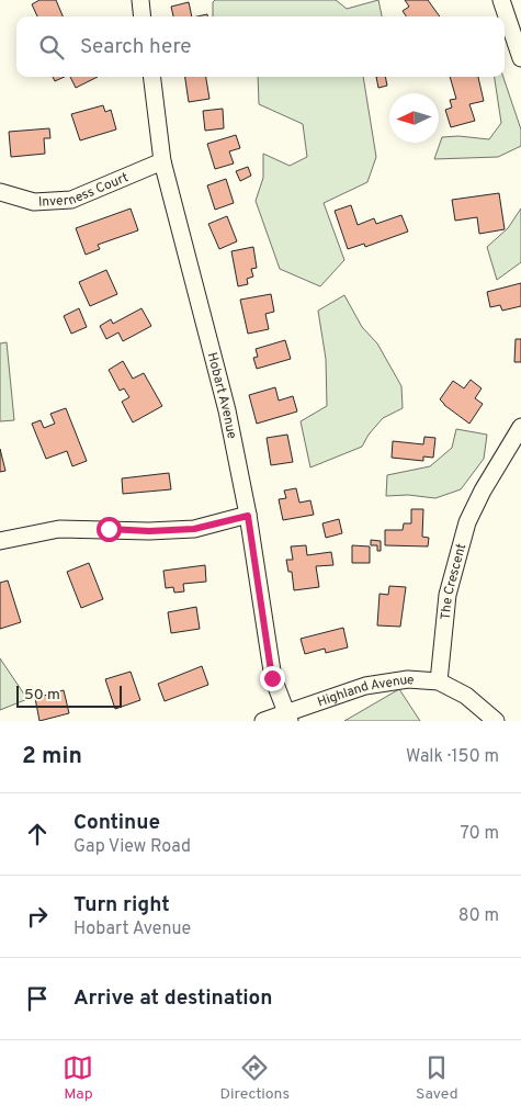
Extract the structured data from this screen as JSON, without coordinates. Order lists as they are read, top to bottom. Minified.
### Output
{"streets":{"street":["Inverness Court","Hobart Avenue","The Crescent","Highland Avenue"]},"crossings":[["Inverness Court","Hobart Avenue"],["Hobart Avenue","Highland Avenue"],["The Crescent","Highland Avenue"]],"scale_bar":"50 m","north":"left","page":{"search":"Search here","scale":"50 m","heading":["2 min","Walk · 150 m"],"list":[["Continue","Gap View Road","70 m"],["Turn right","Hobart Avenue","80 m"],"Arrive at destination"],"nav":["Map","Directions","Saved"]}}
